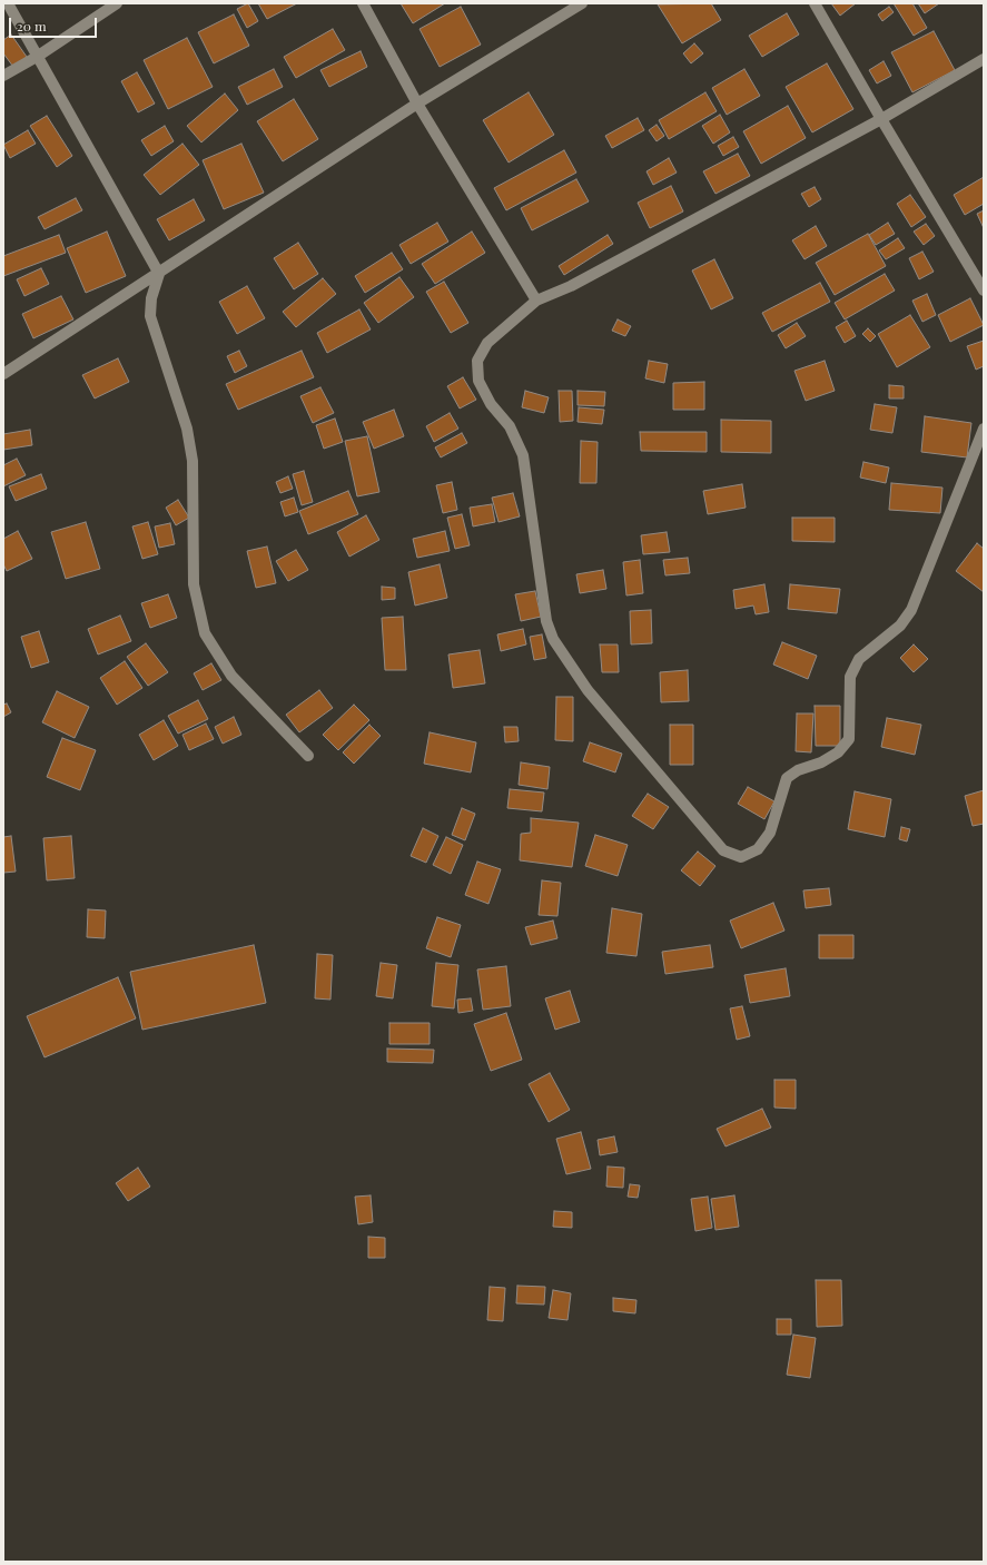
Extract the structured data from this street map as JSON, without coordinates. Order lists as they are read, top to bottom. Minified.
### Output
{"scale_bar":"20 m"}
